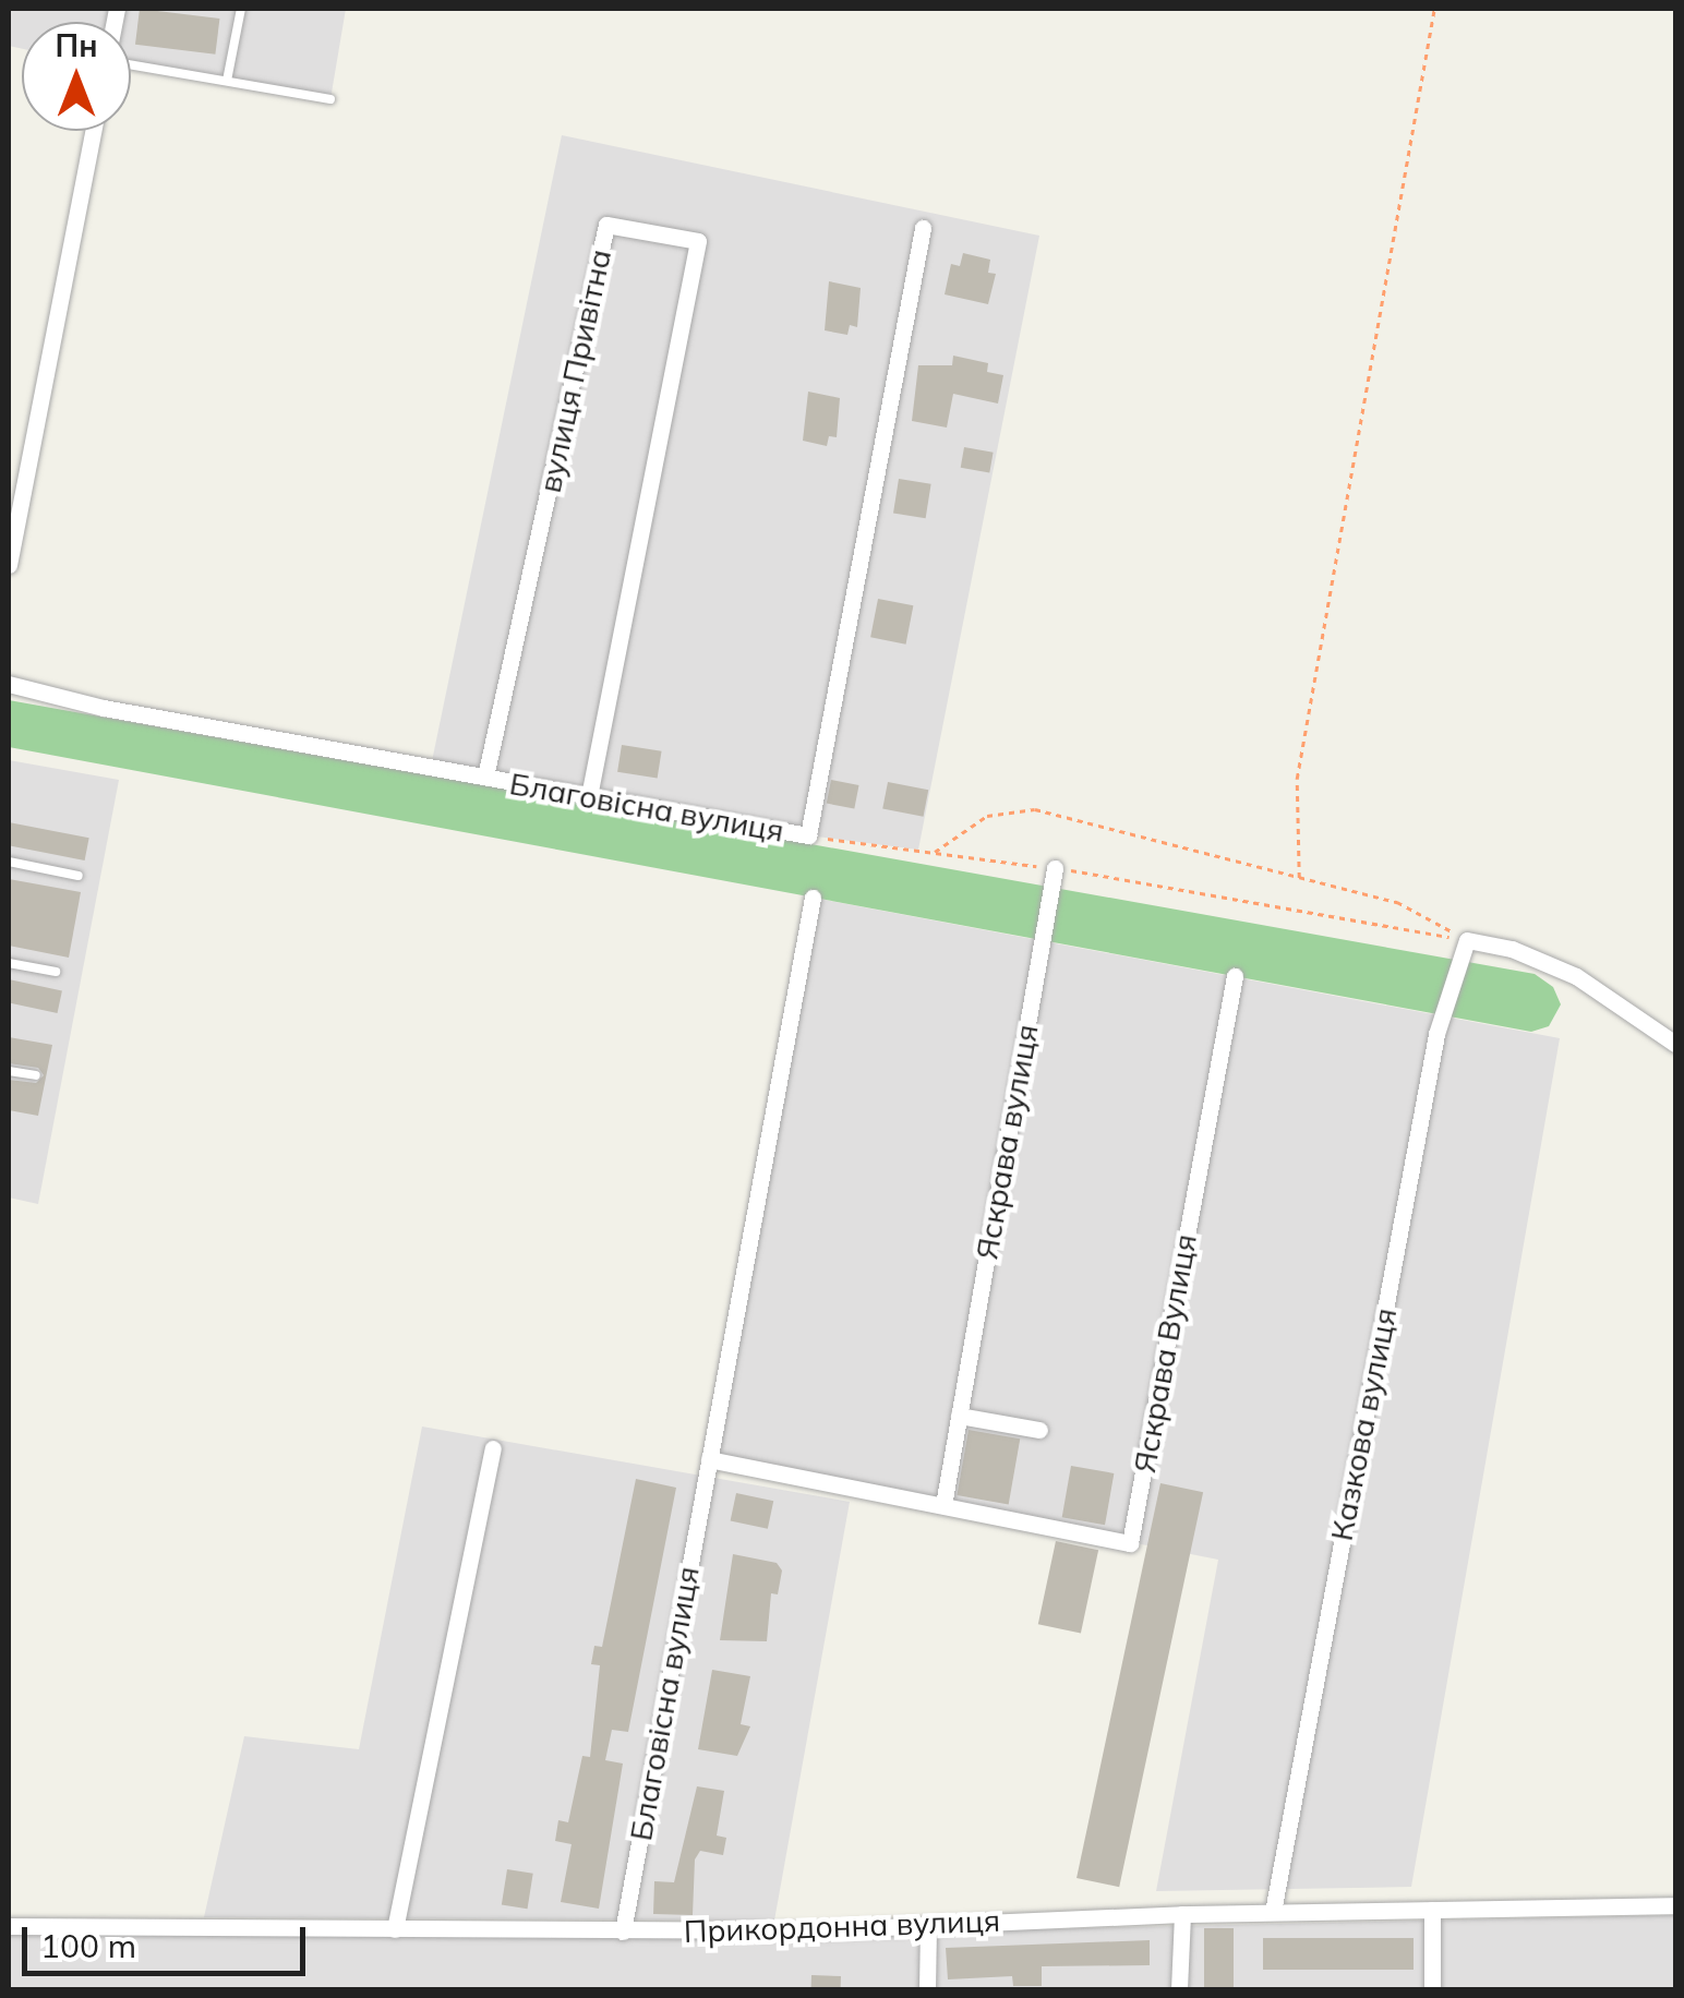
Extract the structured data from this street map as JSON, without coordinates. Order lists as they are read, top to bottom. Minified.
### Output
{"streets":{"street":["вулиця Привітна","Благовісна вулиця","Яскрава вулиця","Яскрава Вулиця","Казкова вулиця","Прикордонна вулиця"]},"crossings":[["вулиця Привітна","Благовісна вулиця"],["Благовісна вулиця","Прикордонна вулиця"],["Яскрава вулиця","Яскрава Вулиця"],["Казкова вулиця","Прикордонна вулиця"]],"scale_bar":"100 m","north":"top"}
